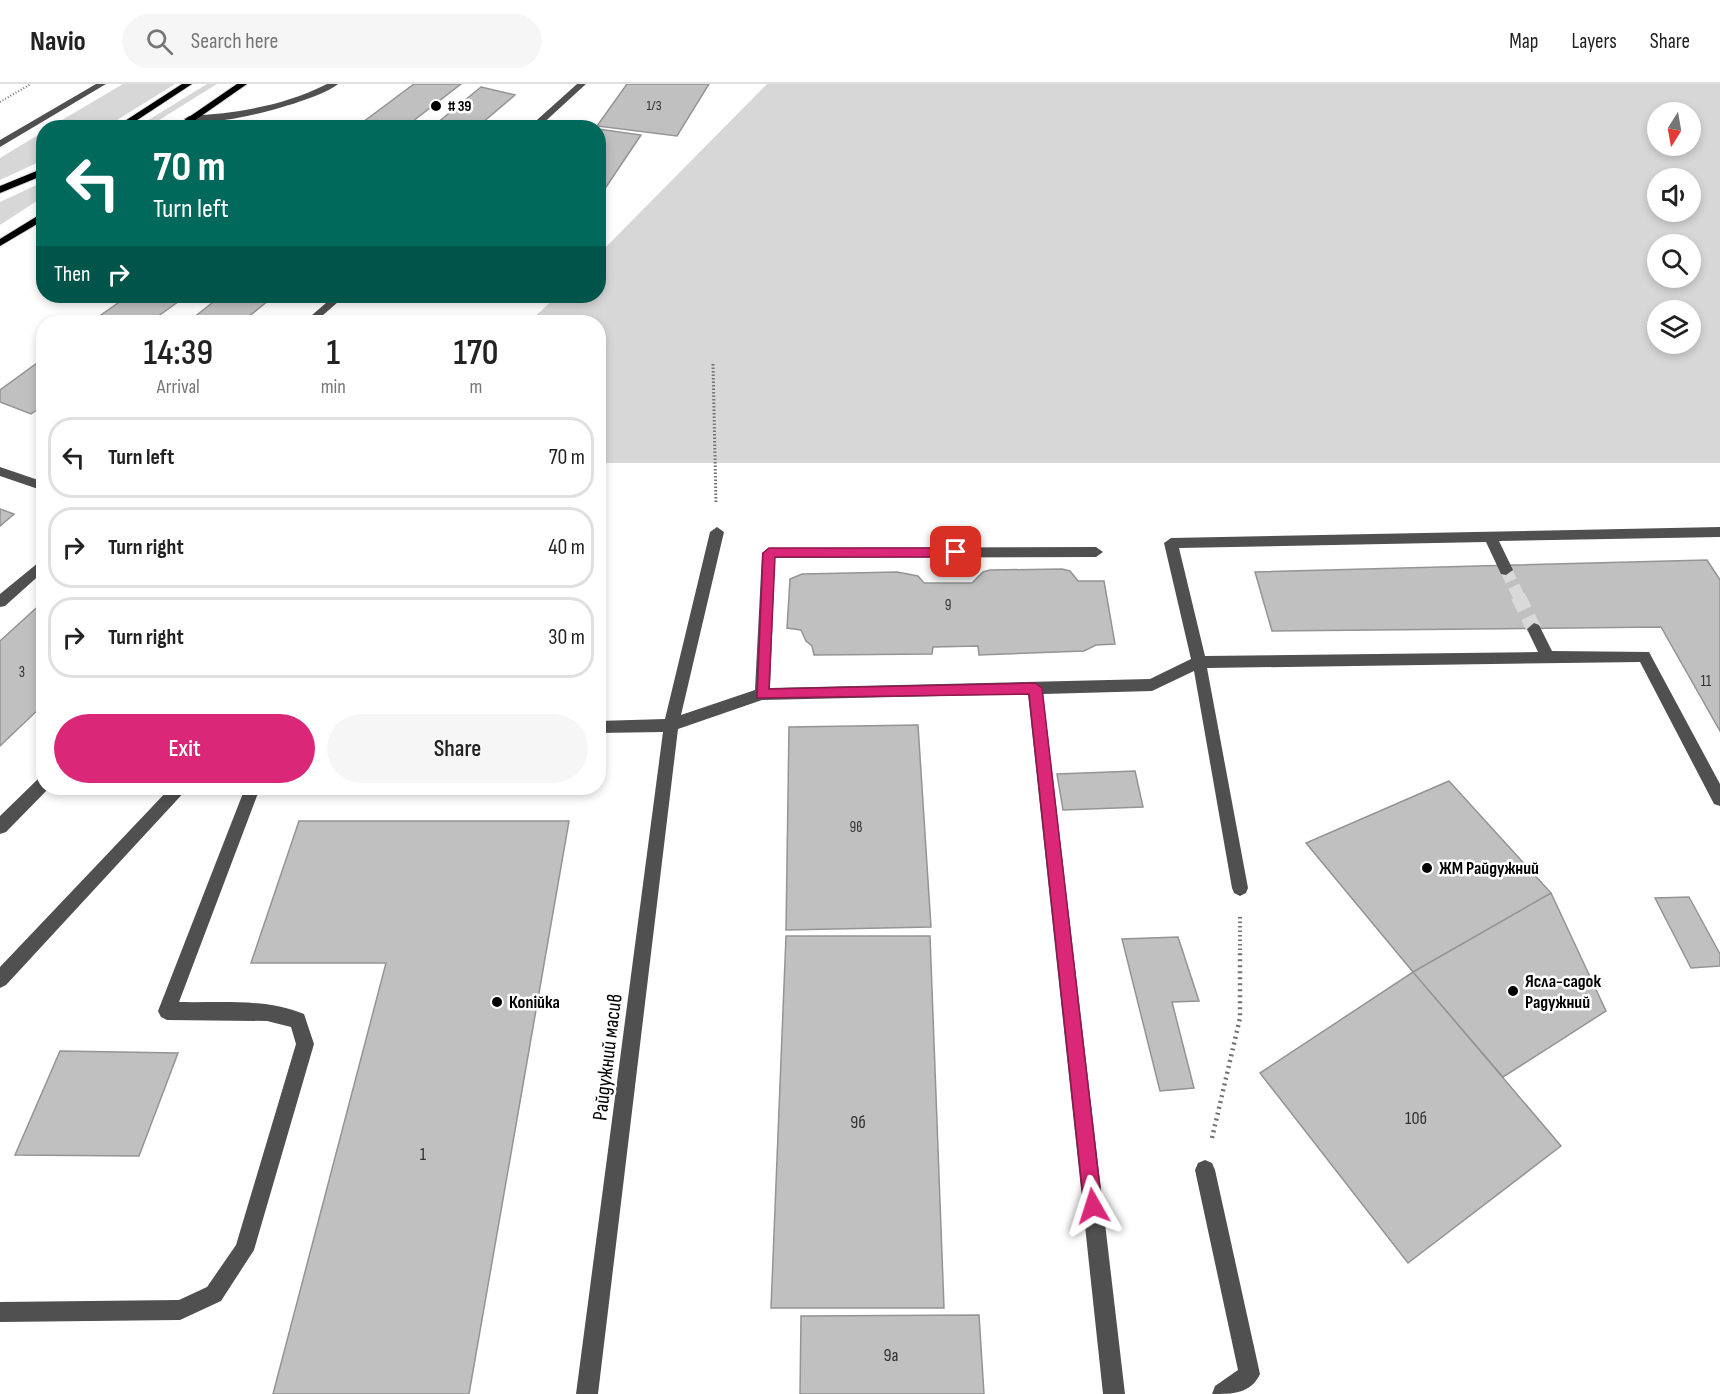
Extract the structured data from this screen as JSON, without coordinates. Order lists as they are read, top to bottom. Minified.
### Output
{"streets":{"street":["Райдужний масив"]},"places":["# 39","ЖМ Райдужний","Ясла-садок Радужний","Копійка"],"house_numbers":["1/3","9","3","11","9в","10б","9б","1","9а"],"north":"bottom","page":{"header":"Navio","search":"Search here","nav":["Map","Layers","Share"],"turn":["70 m","Turn left"],"then":"Then","eta":["14:39","Arrival","1","min","170","m"],"list":[{"name":"Turn left","value":"70 m"},{"name":"Turn right","value":"40 m"},{"name":"Turn right","value":"30 m"}],"buttons":["Exit","Share"]}}
